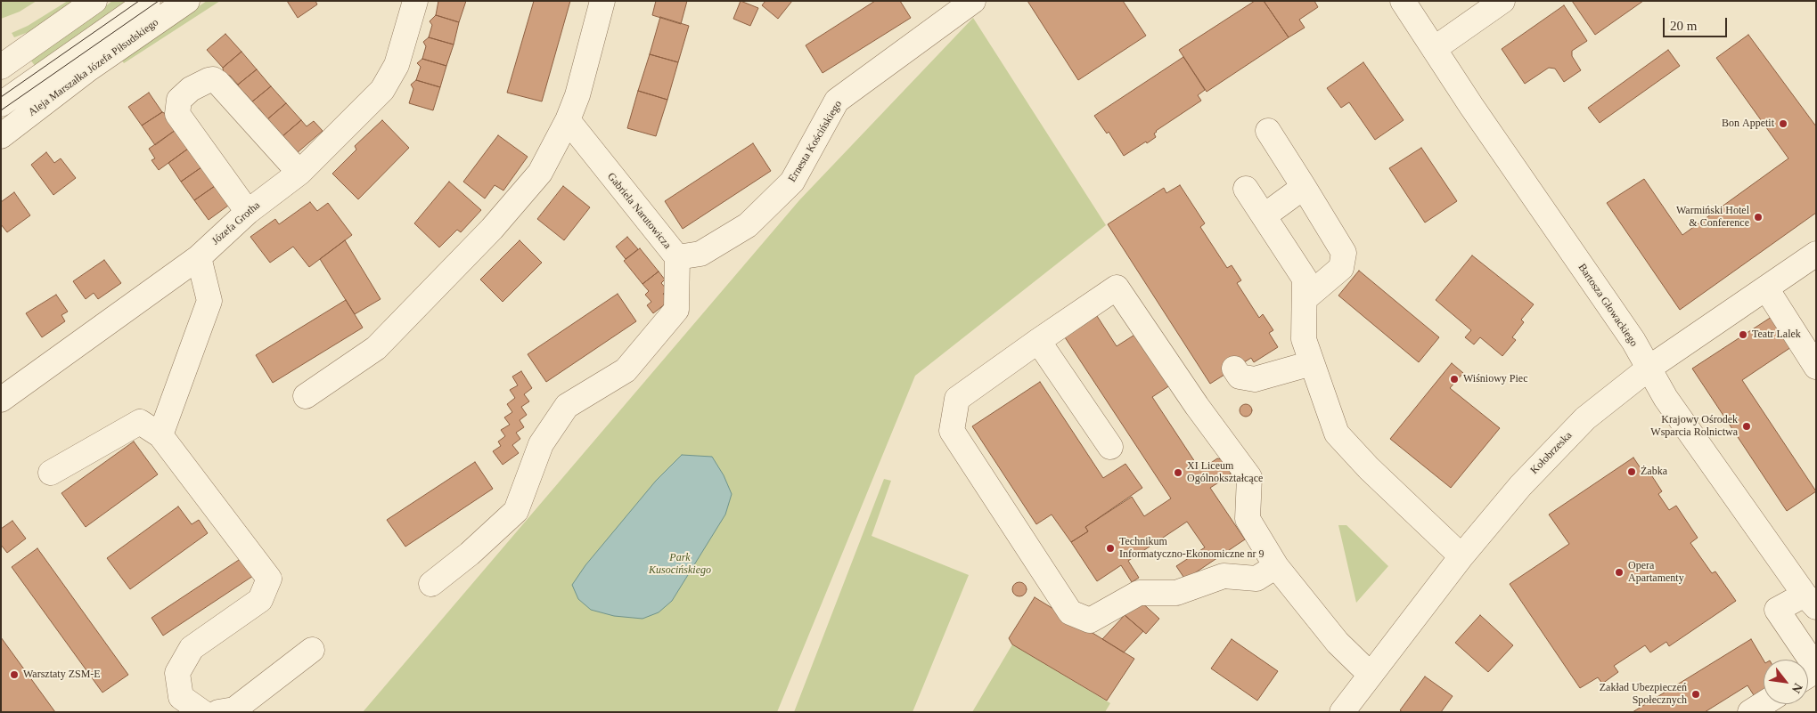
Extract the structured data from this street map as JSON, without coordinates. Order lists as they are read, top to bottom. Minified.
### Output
{"streets":{"street":["Aleja Marszałka Józefa Piłsudskiego","Ernesta Kościńskiego","Gabriela Narutowicza","Józefa Grotha","Bartosza Głowackiego","Kołobrzeska"]},"crossings":[["Ernesta Kościńskiego","Gabriela Narutowicza"],["Bartosza Głowackiego","Kołobrzeska"]],"parks":["Park Kusocińskiego"],"places":["Bon Appetit","Warmiński Hotel & Conference","Teatr Lalek","Wiśniowy Piec","Krajowy Ośrodek Wsparcia Rolnictwa","Żabka","XI Liceum Ogólnokształcące","Technikum Informatyczno-Ekonomiczne nr 9","Opera Apartamenty","Warsztaty ZSM-E","Zakład Ubezpieczeń Społecznych"],"scale_bar":"20 m","north":"bottom right"}
